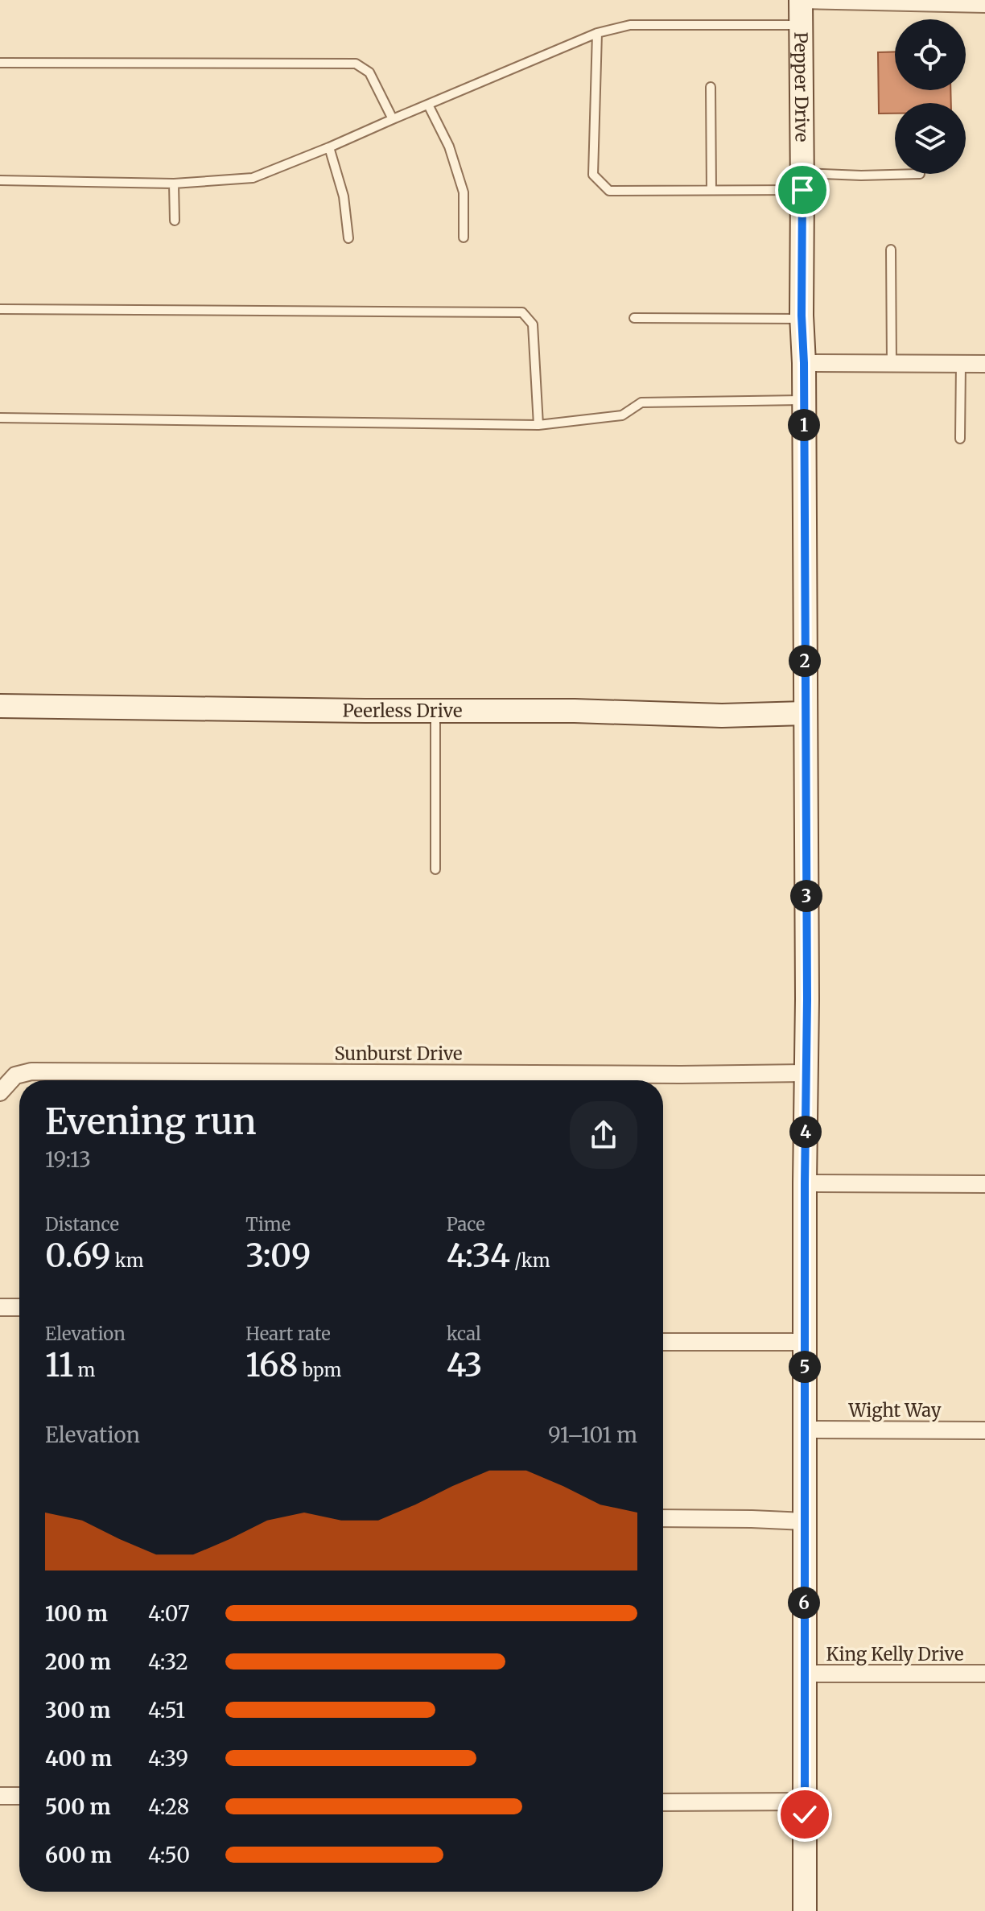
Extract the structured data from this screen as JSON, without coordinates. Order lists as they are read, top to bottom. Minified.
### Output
{"streets":{"street":["Pepper Drive","Peerless Drive","Sunburst Drive","Wight Way","King Kelly Drive"]},"crossings":[["Pepper Drive","Peerless Drive"],["Pepper Drive","Sunburst Drive"],["Pepper Drive","Wight Way"],["Pepper Drive","King Kelly Drive"]],"page":{"pins":["1","2","3","4","5","6"],"heading":["Evening run","19:13"],"stats":[["Distance","0.69 km"],["Time","3:09"],["Pace","4:34 /km"],["Elevation","11 m"],["Heart rate","168 bpm"],["kcal","43"]],"chart":["Elevation","91–101 m"],"list":[{"name":"100 m","note":"4:07"},{"name":"200 m","note":"4:32"},{"name":"300 m","note":"4:51"},{"name":"400 m","note":"4:39"},{"name":"500 m","note":"4:28"},{"name":"600 m","note":"4:50"}]}}
